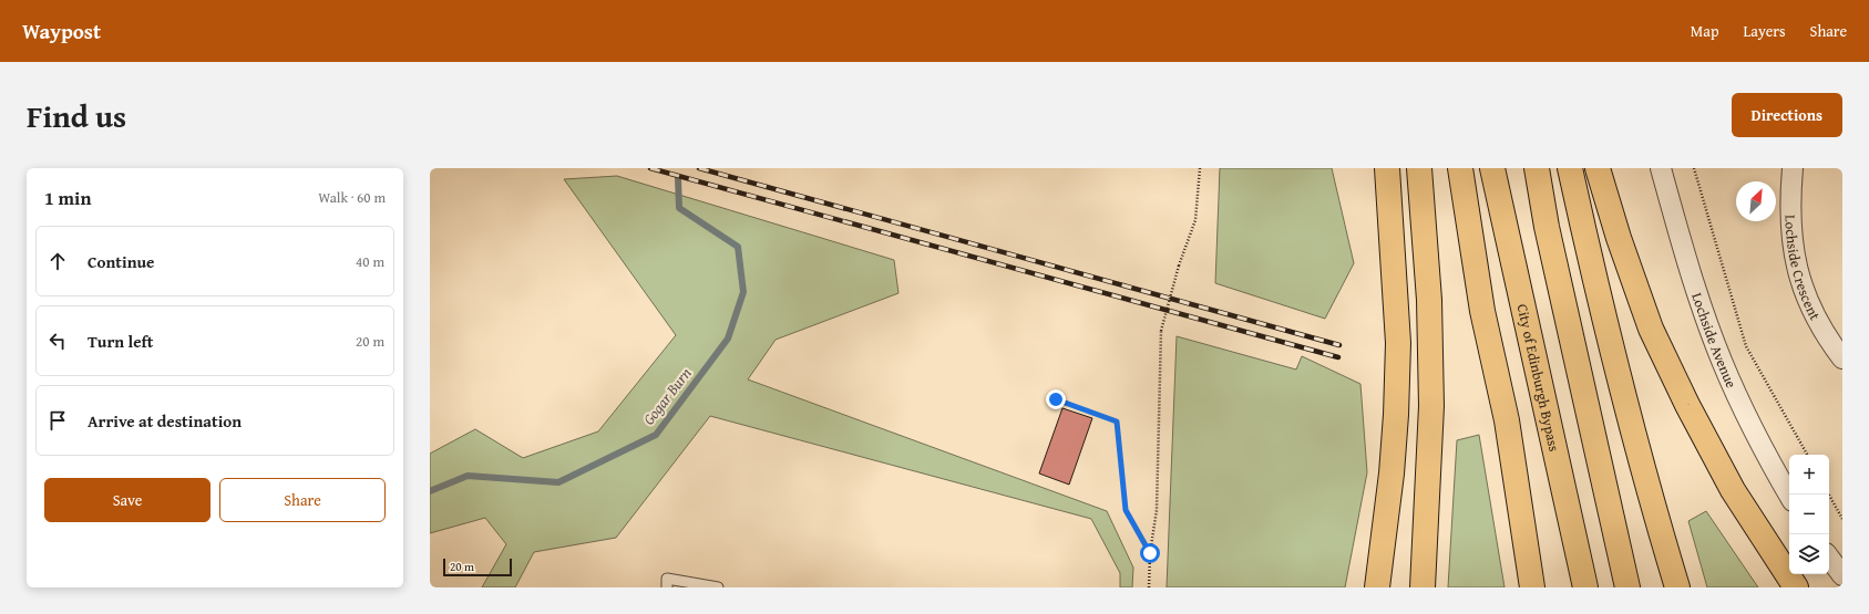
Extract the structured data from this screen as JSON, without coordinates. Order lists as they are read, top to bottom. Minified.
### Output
{"streets":{"main road":["City of Edinburgh Bypass"],"street":["Lochside Crescent","Lochside Avenue"]},"water":["Gogar Burn"],"scale_bar":"20 m","north":"top right","page":{"header":"Waypost","nav":["Map","Layers","Share"],"title":"Find us","buttons":["Directions",["Save","Share"]],"heading":["1 min","Walk · 60 m"],"list":[["Continue","40 m"],["Turn left","20 m"],"Arrive at destination"],"map_buttons":["+","−"],"scale":"20 m"}}
